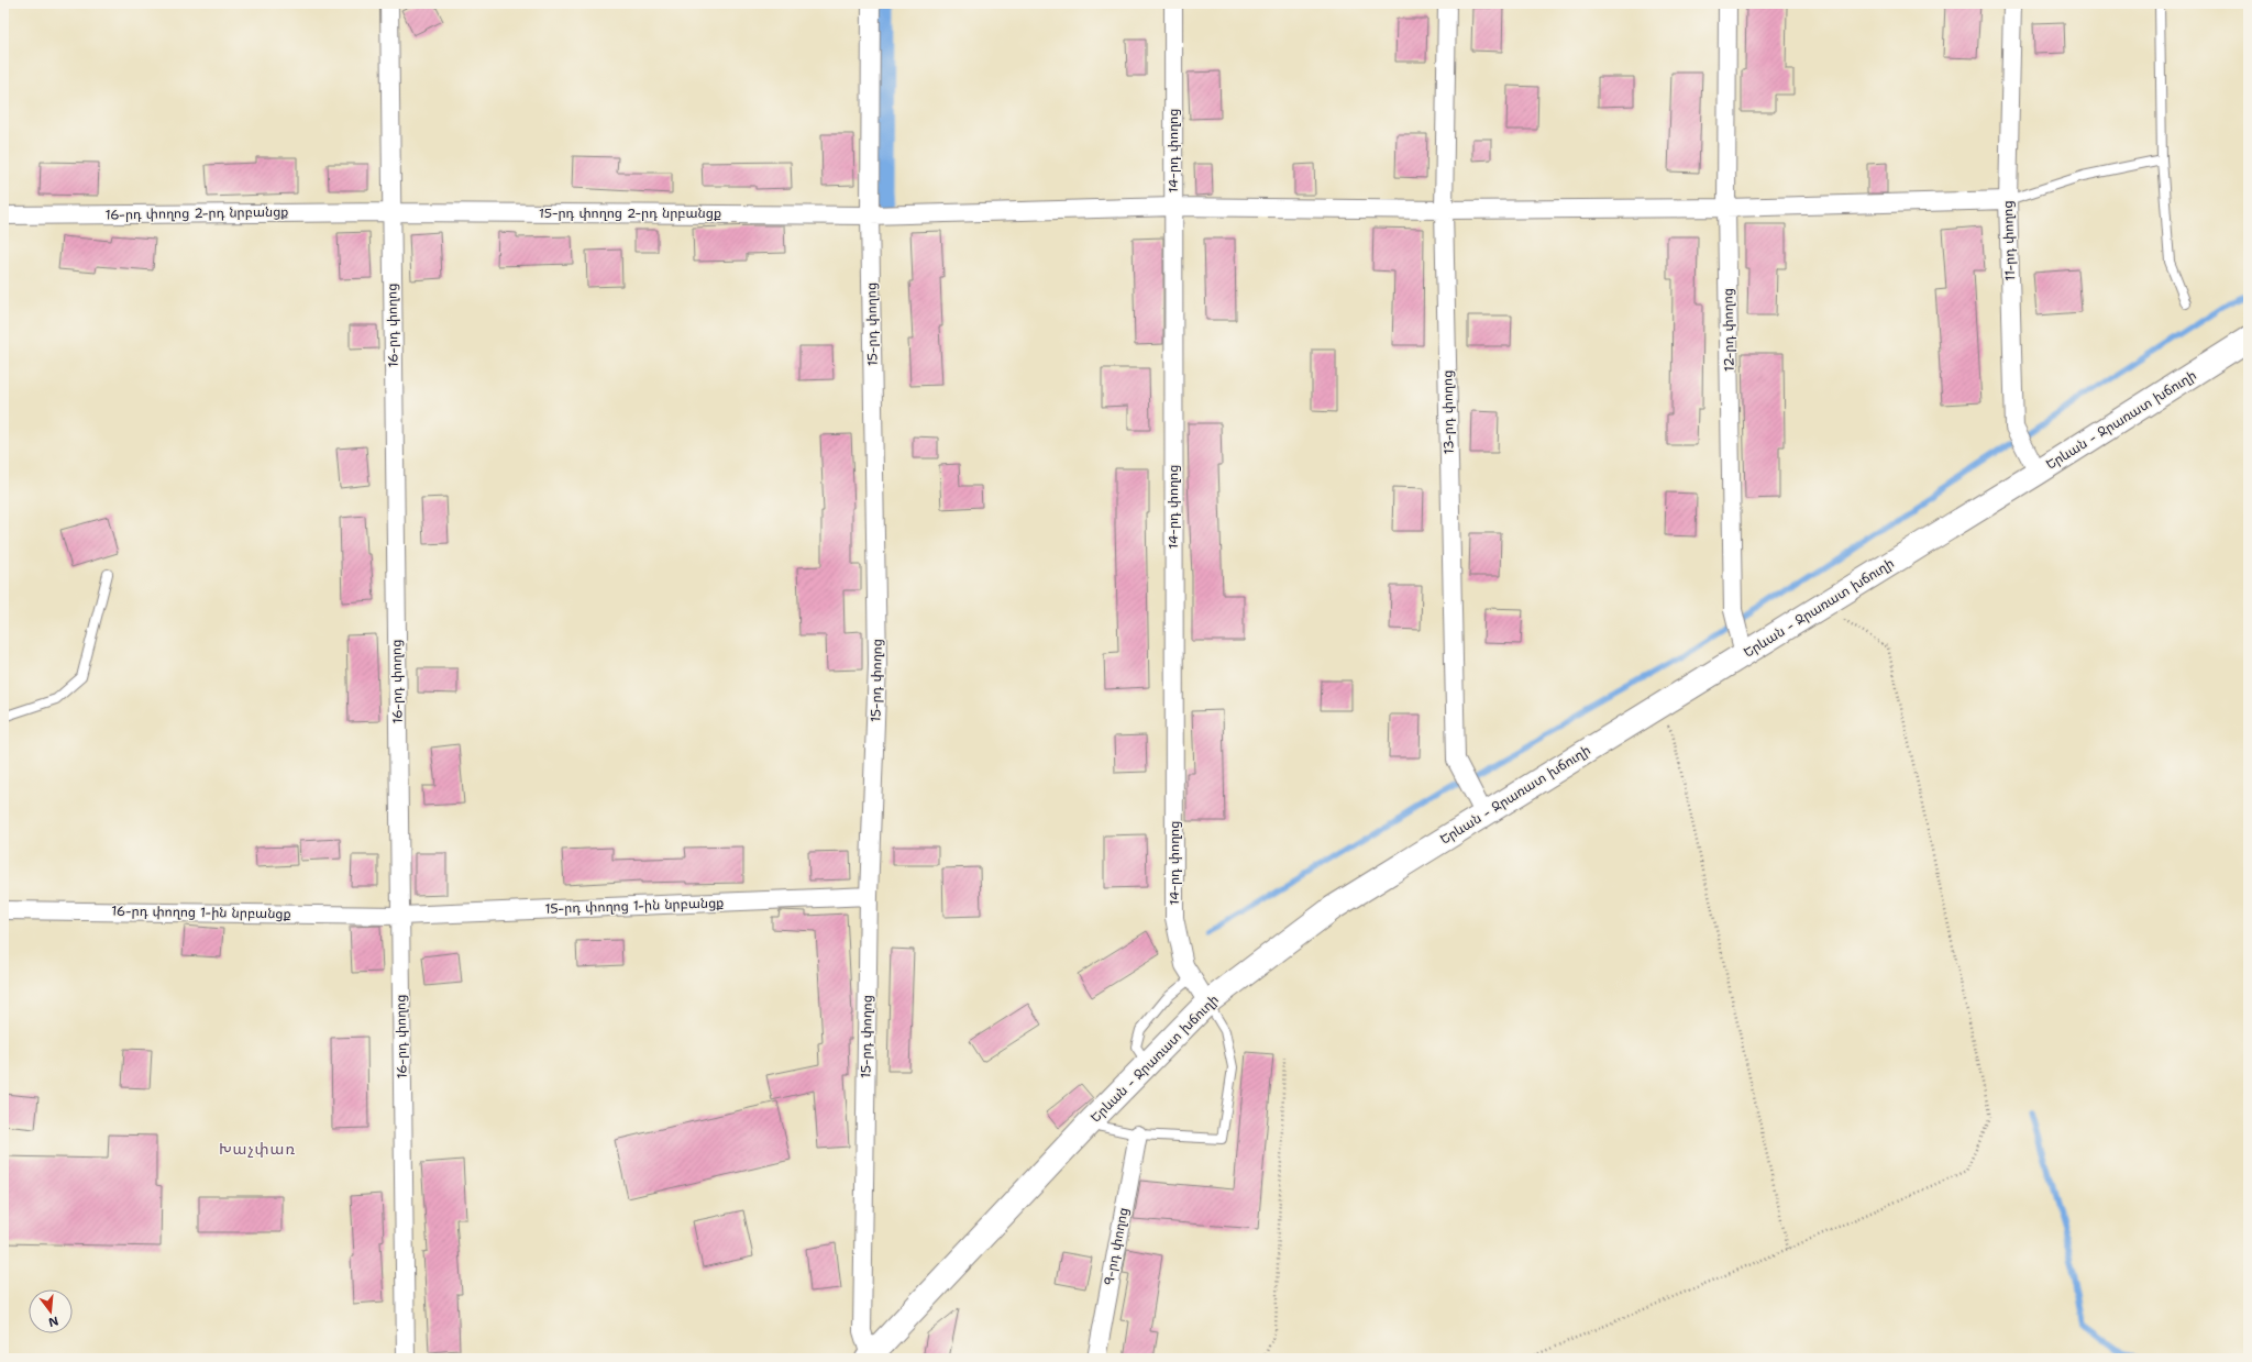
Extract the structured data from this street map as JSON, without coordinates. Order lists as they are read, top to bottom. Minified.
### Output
{"streets":{"main road":["Երևան - Ջրառատ խճուղի"],"street":["14-րդ փողոց","16-րդ փողոց 2-րդ նրբանցք","15-րդ փողոց 2-րդ նրբանցք","11-րդ փողոց","15-րդ փողոց","16-րդ փողոց","12-րդ փողոց","13-րդ փողոց","15-րդ փողոց 1-ին նրբանցք","16-րդ փողոց 1-ին նրբանցք","9-րդ փողոց"]},"crossings":[["14-րդ փողոց","15-րդ փողոց 2-րդ նրբանցք"],["14-րդ փողոց","Երևան - Ջրառատ խճուղի"],["16-րդ փողոց 2-րդ նրբանցք","15-րդ փողոց 2-րդ նրբանցք"],["16-րդ փողոց 2-րդ նրբանցք","16-րդ փողոց"],["15-րդ փողոց 2-րդ նրբանցք","11-րդ փողոց"],["15-րդ փողոց 2-րդ նրբանցք","15-րդ փողոց"],["15-րդ փողոց 2-րդ նրբանցք","16-րդ փողոց"],["15-րդ փողոց 2-րդ նրբանցք","12-րդ փողոց"],["15-րդ փողոց 2-րդ նրբանցք","13-րդ փողոց"],["11-րդ փողոց","Երևան - Ջրառատ խճուղի"],["15-րդ փողոց","Երևան - Ջրառատ խճուղի"],["15-րդ փողոց","15-րդ փողոց 1-ին նրբանցք"],["16-րդ փողոց","15-րդ փողոց 1-ին նրբանցք"],["16-րդ փողոց","16-րդ փողոց 1-ին նրբանցք"],["12-րդ փողոց","Երևան - Ջրառատ խճուղի"],["13-րդ փողոց","Երևան - Ջրառատ խճուղի"],["15-րդ փողոց 1-ին նրբանցք","16-րդ փողոց 1-ին նրբանցք"]],"districts":["Խաչփառ"],"north":"bottom"}
